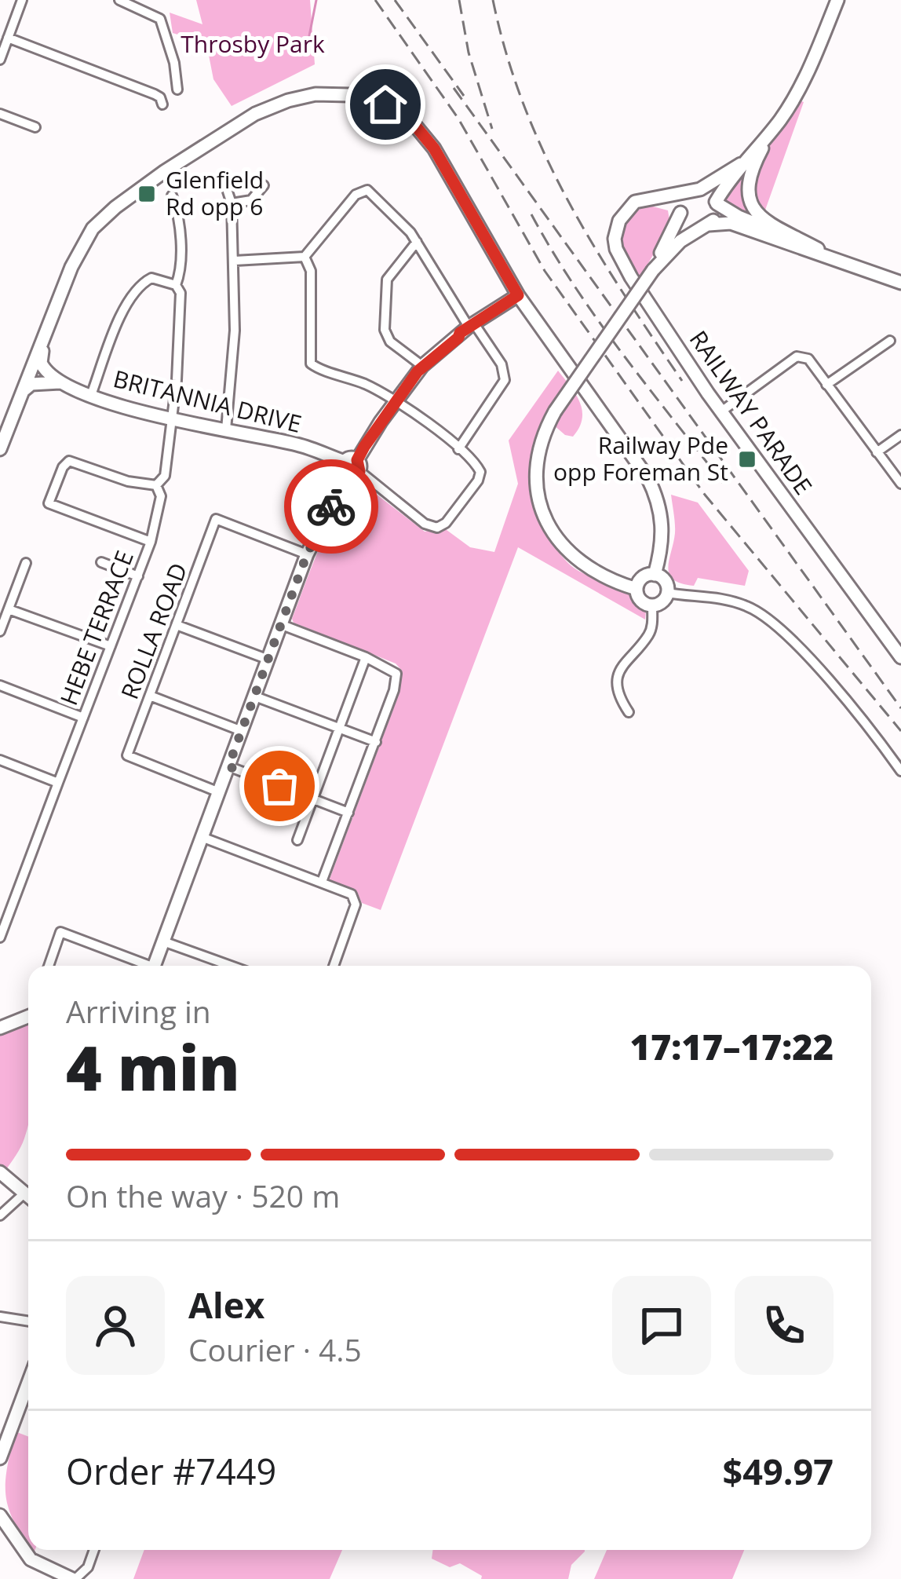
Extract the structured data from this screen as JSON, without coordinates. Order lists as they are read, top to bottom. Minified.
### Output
{"streets":{"main road":["BRITANNIA DRIVE","RAILWAY PARADE"],"street":["HEBE TERRACE","ROLLA ROAD"]},"crossings":[["BRITANNIA DRIVE","HEBE TERRACE"]],"parks":["Throsby Park"],"places":{"transit":["Glenfield Rd opp 6","Railway Pde opp Foreman St"]},"page":{"heading":["4 min","Arriving in","17:17–17:22"],"panel":["Alex","Courier · 4.5","Order #7449","$49.97"],"bar":"On the way · 520 m"}}
